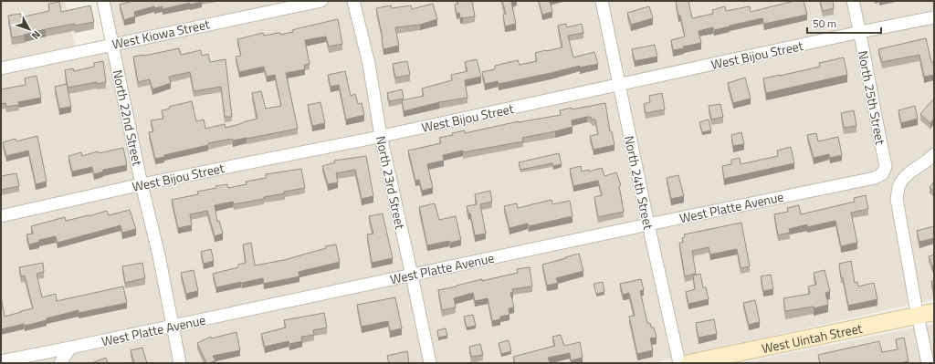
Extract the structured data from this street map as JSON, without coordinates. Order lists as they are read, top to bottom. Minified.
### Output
{"streets":{"main road":["West Uintah Street"],"street":["West Kiowa Street","West Bijou Street","North 25th Street","North 22nd Street","North 23rd Street","North 24th Street","West Platte Avenue"]},"crossings":[["West Kiowa Street","North 22nd Street"],["West Bijou Street","North 25th Street"],["West Bijou Street","North 22nd Street"],["West Bijou Street","North 23rd Street"],["West Bijou Street","North 24th Street"],["North 25th Street","West Platte Avenue"],["North 22nd Street","West Platte Avenue"],["North 23rd Street","West Platte Avenue"],["North 24th Street","West Platte Avenue"]],"scale_bar":"50 m","north":"bottom right"}
